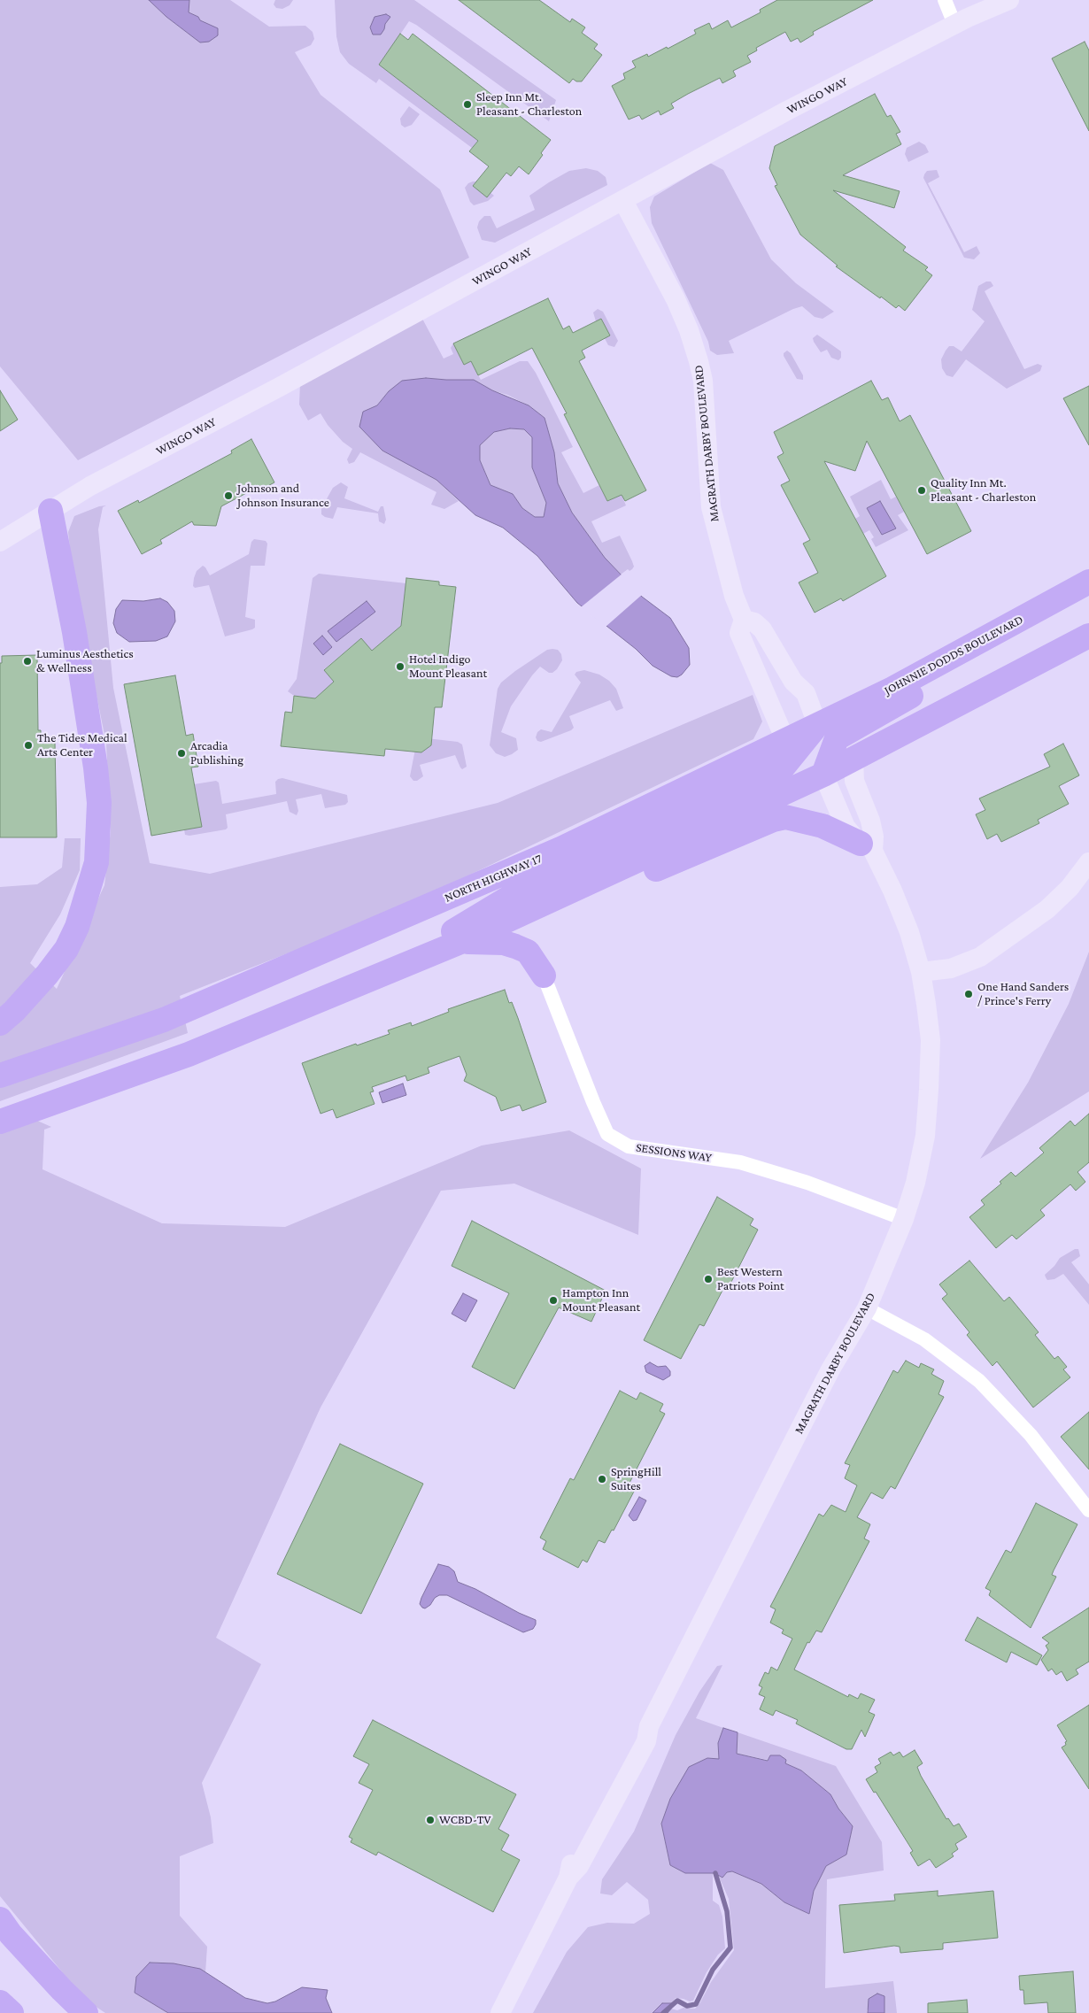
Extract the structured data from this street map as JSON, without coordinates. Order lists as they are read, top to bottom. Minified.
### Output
{"streets":{"highway":["JOHNNIE DODDS BOULEVARD","NORTH HIGHWAY 17"],"street":["WINGO WAY","MAGRATH DARBY BOULEVARD","SESSIONS WAY"]},"crossings":[["WINGO WAY","MAGRATH DARBY BOULEVARD"],["MAGRATH DARBY BOULEVARD","NORTH HIGHWAY 17"],["MAGRATH DARBY BOULEVARD","SESSIONS WAY"],["JOHNNIE DODDS BOULEVARD","NORTH HIGHWAY 17"]],"places":["Sleep Inn Mt. Pleasant - Charleston","Quality Inn Mt. Pleasant - Charleston","Johnson and Johnson Insurance","Luminus Aesthetics & Wellness","Hotel Indigo Mount Pleasant","The Tides Medical Arts Center","Arcadia Publishing","One Hand Sanders / Prince's Ferry","Best Western Patriots Point","Hampton Inn Mount Pleasant","SpringHill Suites","WCBD-TV"]}
